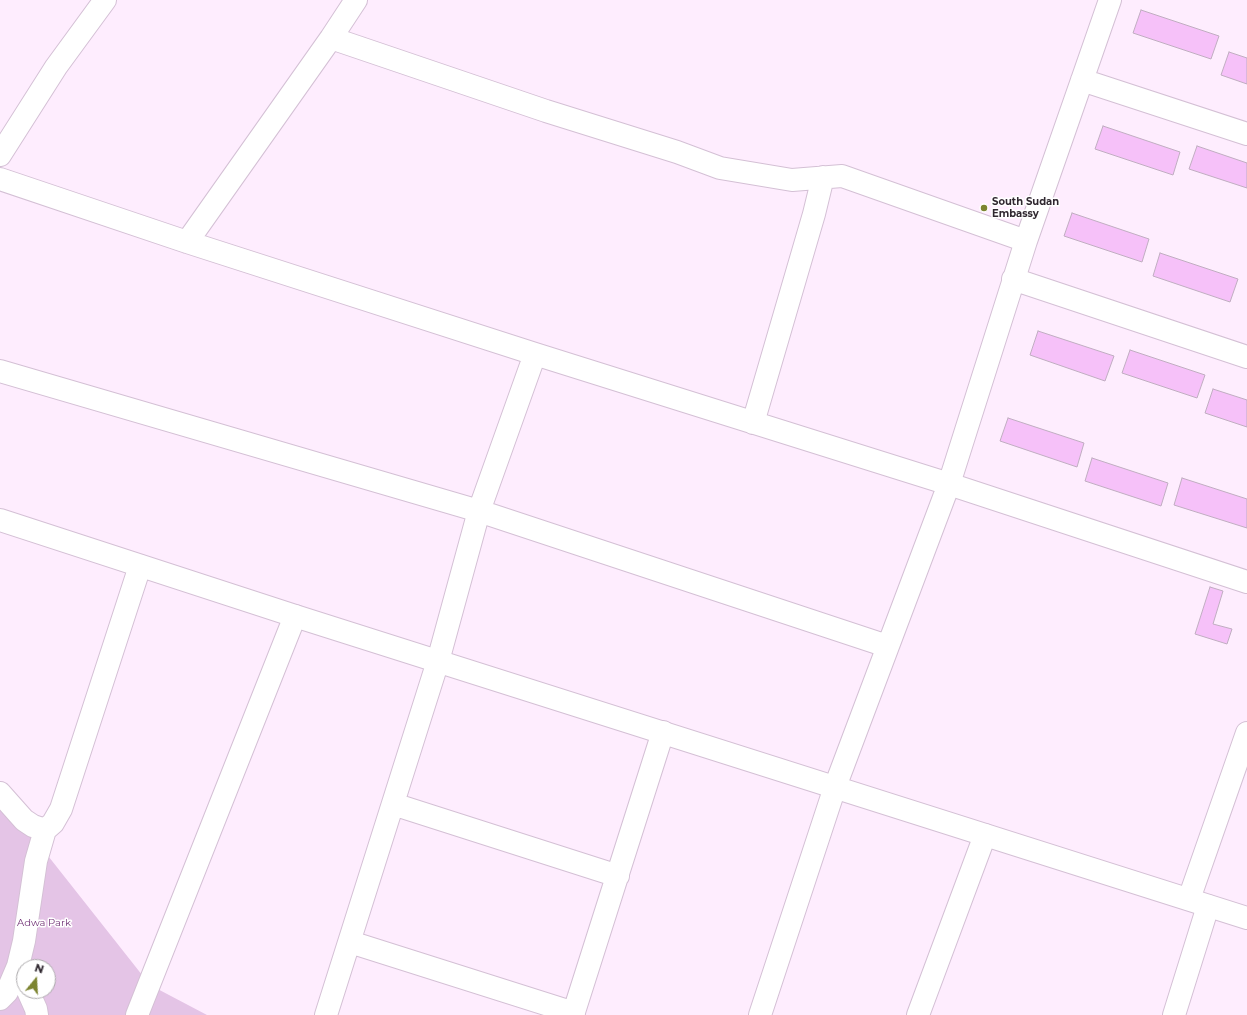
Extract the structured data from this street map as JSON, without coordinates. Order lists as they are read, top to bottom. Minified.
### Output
{"parks":["Adwa Park"],"places":["South Sudan Embassy"],"north":"top"}
